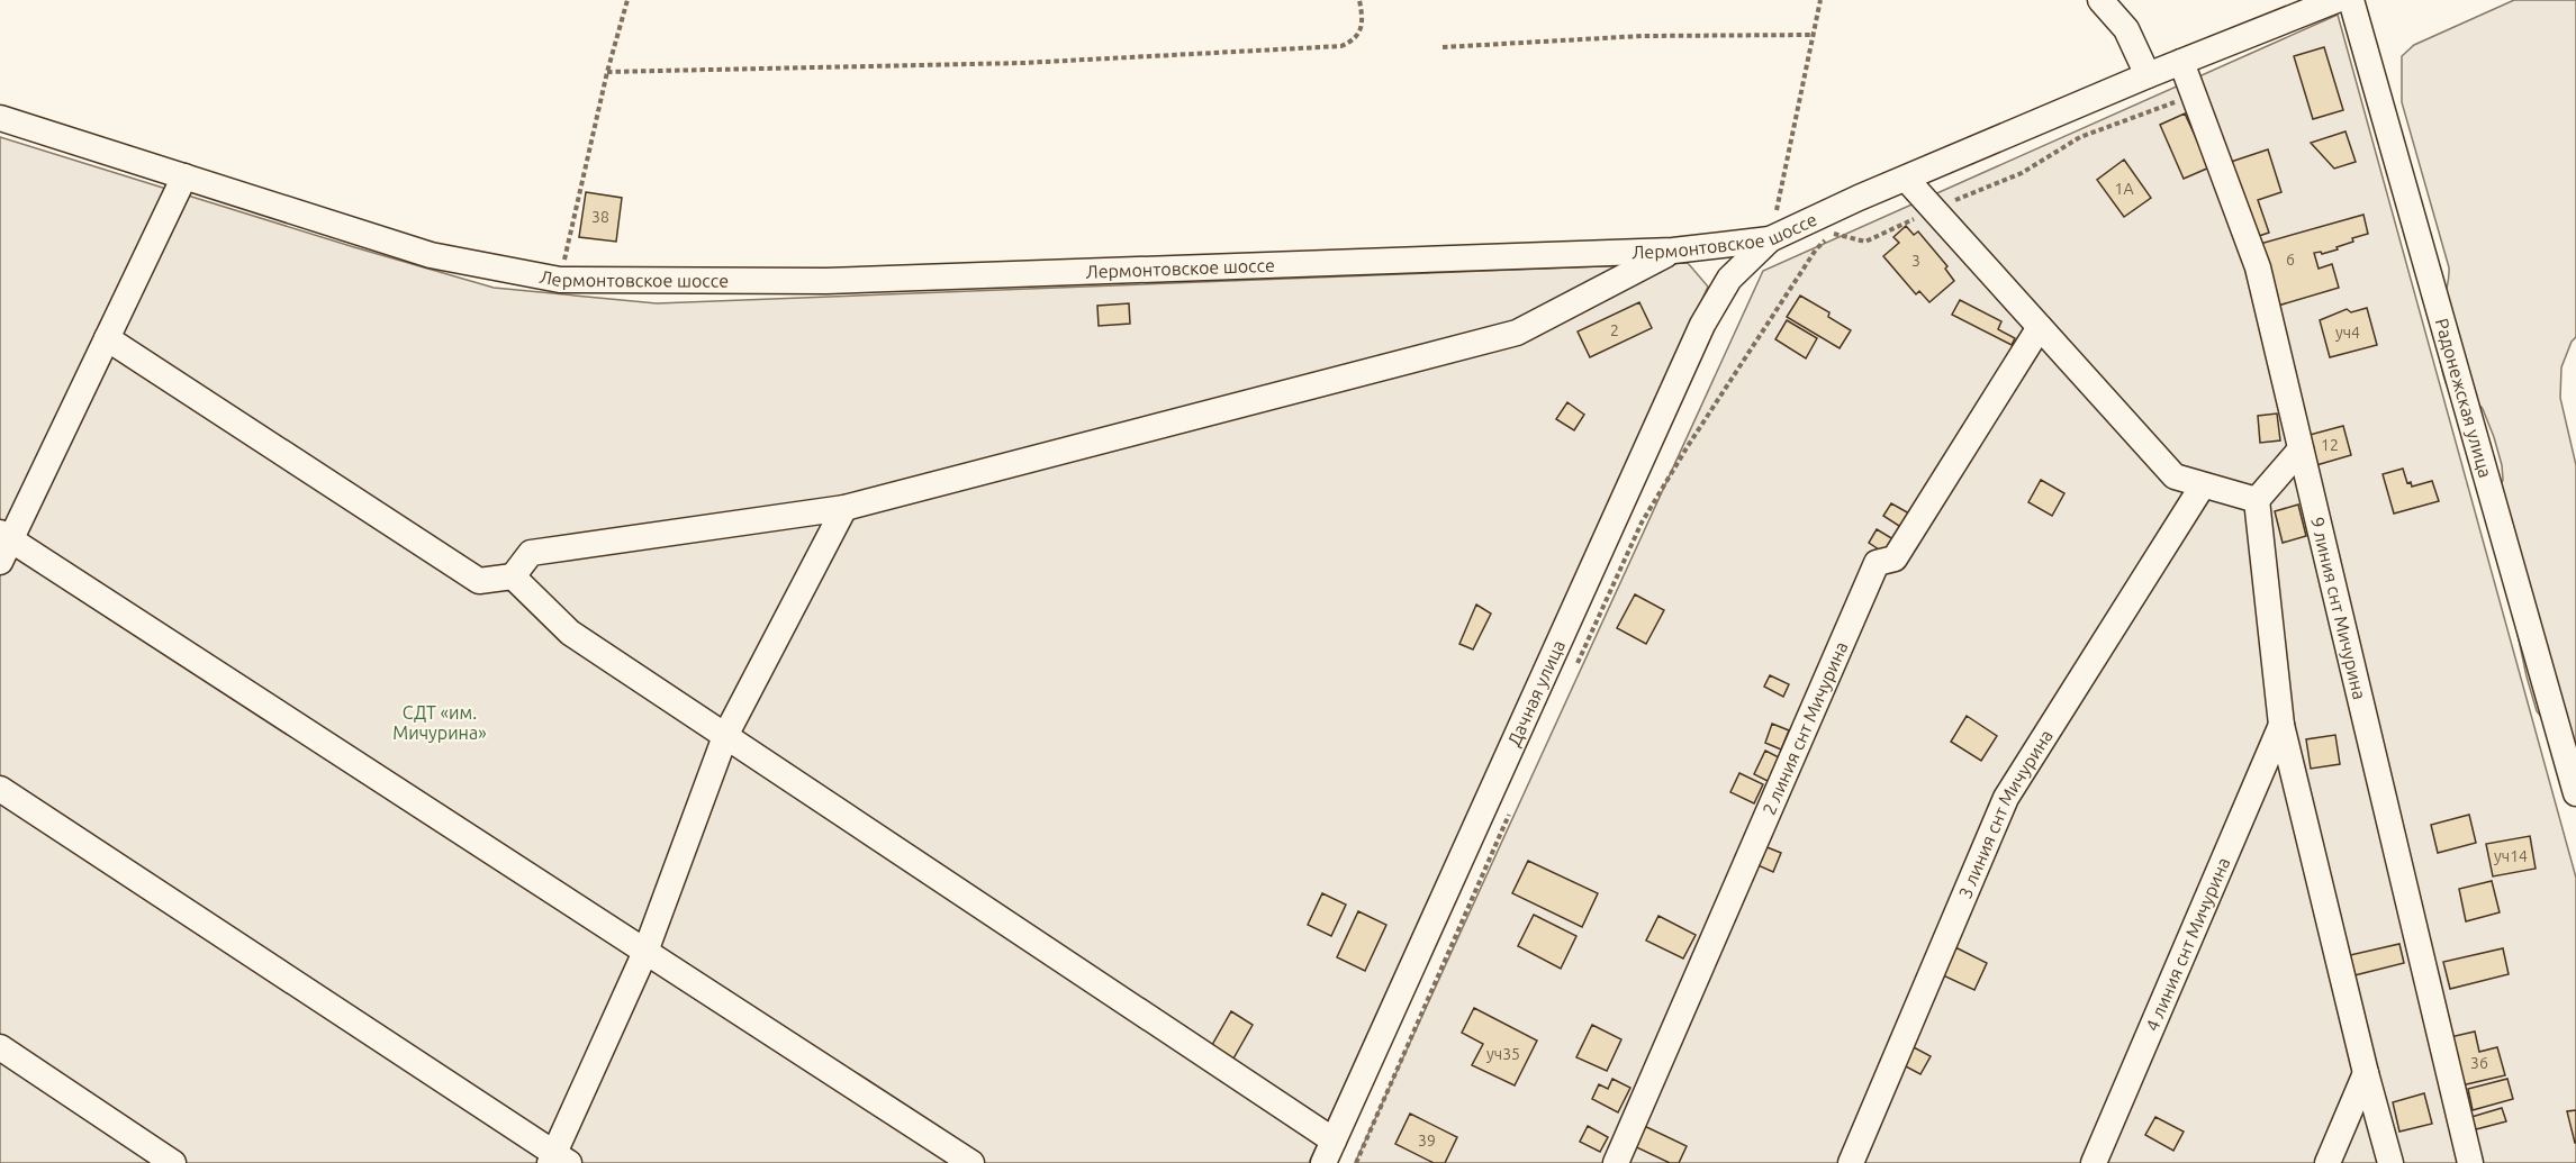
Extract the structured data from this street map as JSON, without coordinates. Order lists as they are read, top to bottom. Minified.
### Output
{"streets":{"street":["Лермонтовское шоссе","Радонежская улица","9 линия снт Мичурина","Дачная улица","2 линия снт Мичурина","3 линия снт Мичурина","4 линия снт Мичурина"]},"crossings":[["Лермонтовское шоссе","9 линия снт Мичурина"],["Лермонтовское шоссе","Дачная улица"]],"parks":["СДТ «им. Мичурина»"],"house_numbers":["1А","38","6","3","2","уч4","12","уч14","уч35","36","39"]}
